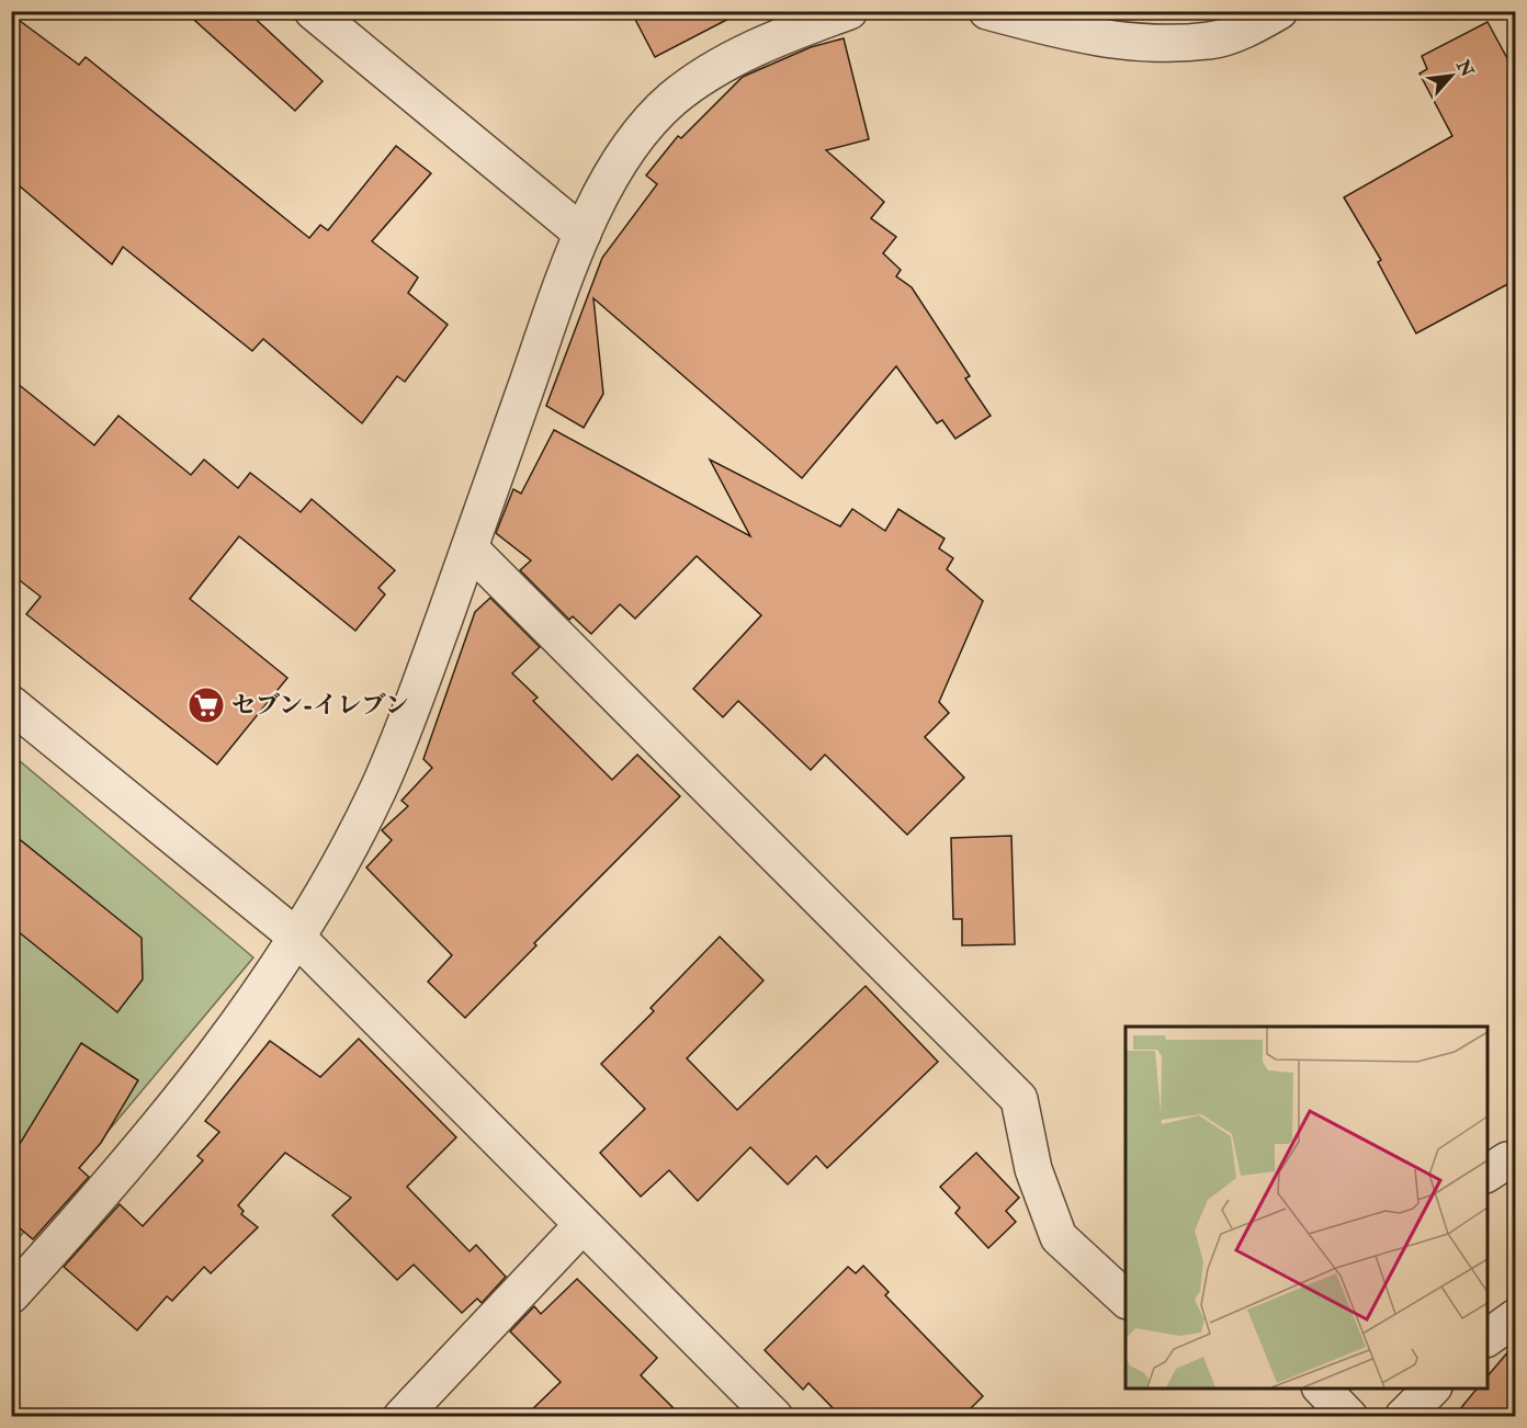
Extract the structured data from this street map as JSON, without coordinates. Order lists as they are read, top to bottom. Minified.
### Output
{"places":{"supermarket":["セブン-イレブン"]},"north":"top right"}
